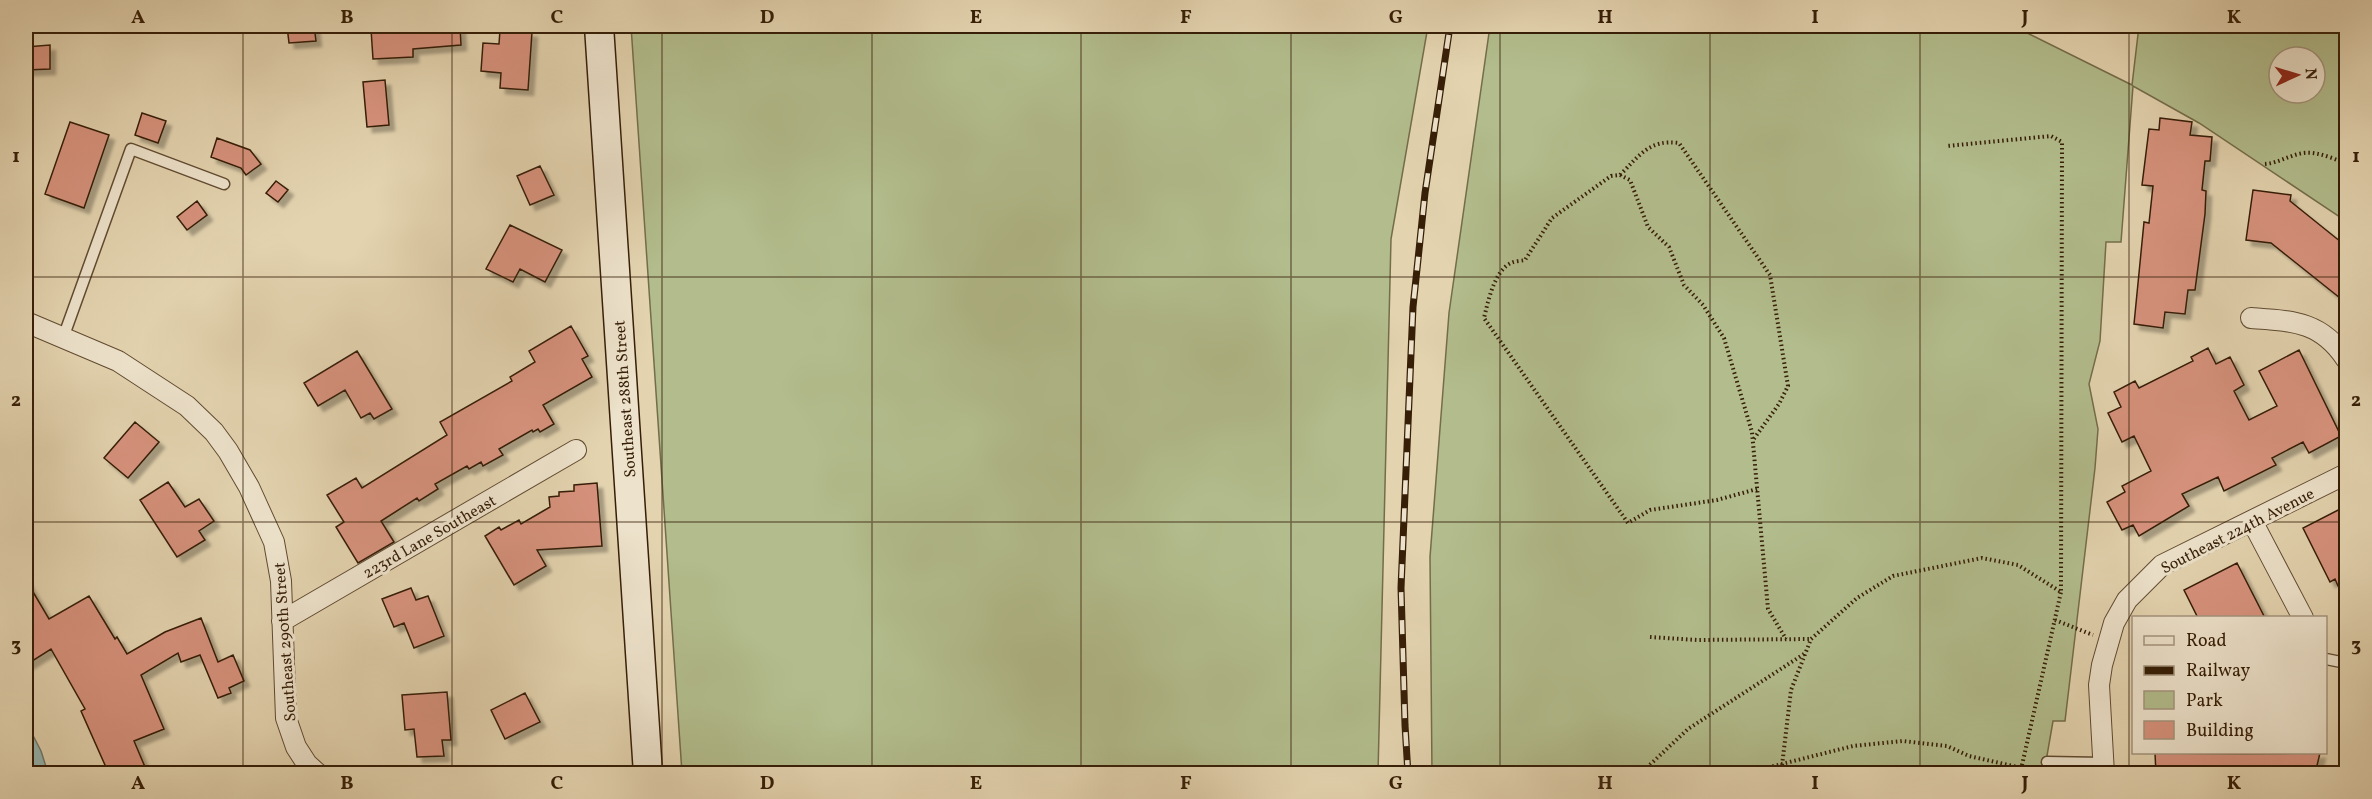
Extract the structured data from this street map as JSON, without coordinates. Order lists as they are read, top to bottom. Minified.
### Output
{"streets":{"street":["Southeast 288th Street","Southeast 224th Avenue","223rd Lane Southeast","Southeast 290th Street"]},"crossings":[["223rd Lane Southeast","Southeast 290th Street"]],"legend":["Road","Railway","Park","Building"],"north":"right","grid":{"columns":["A","B","C","D","E","F","G","H","I","J","K"],"rows":["1","2","3"]}}
